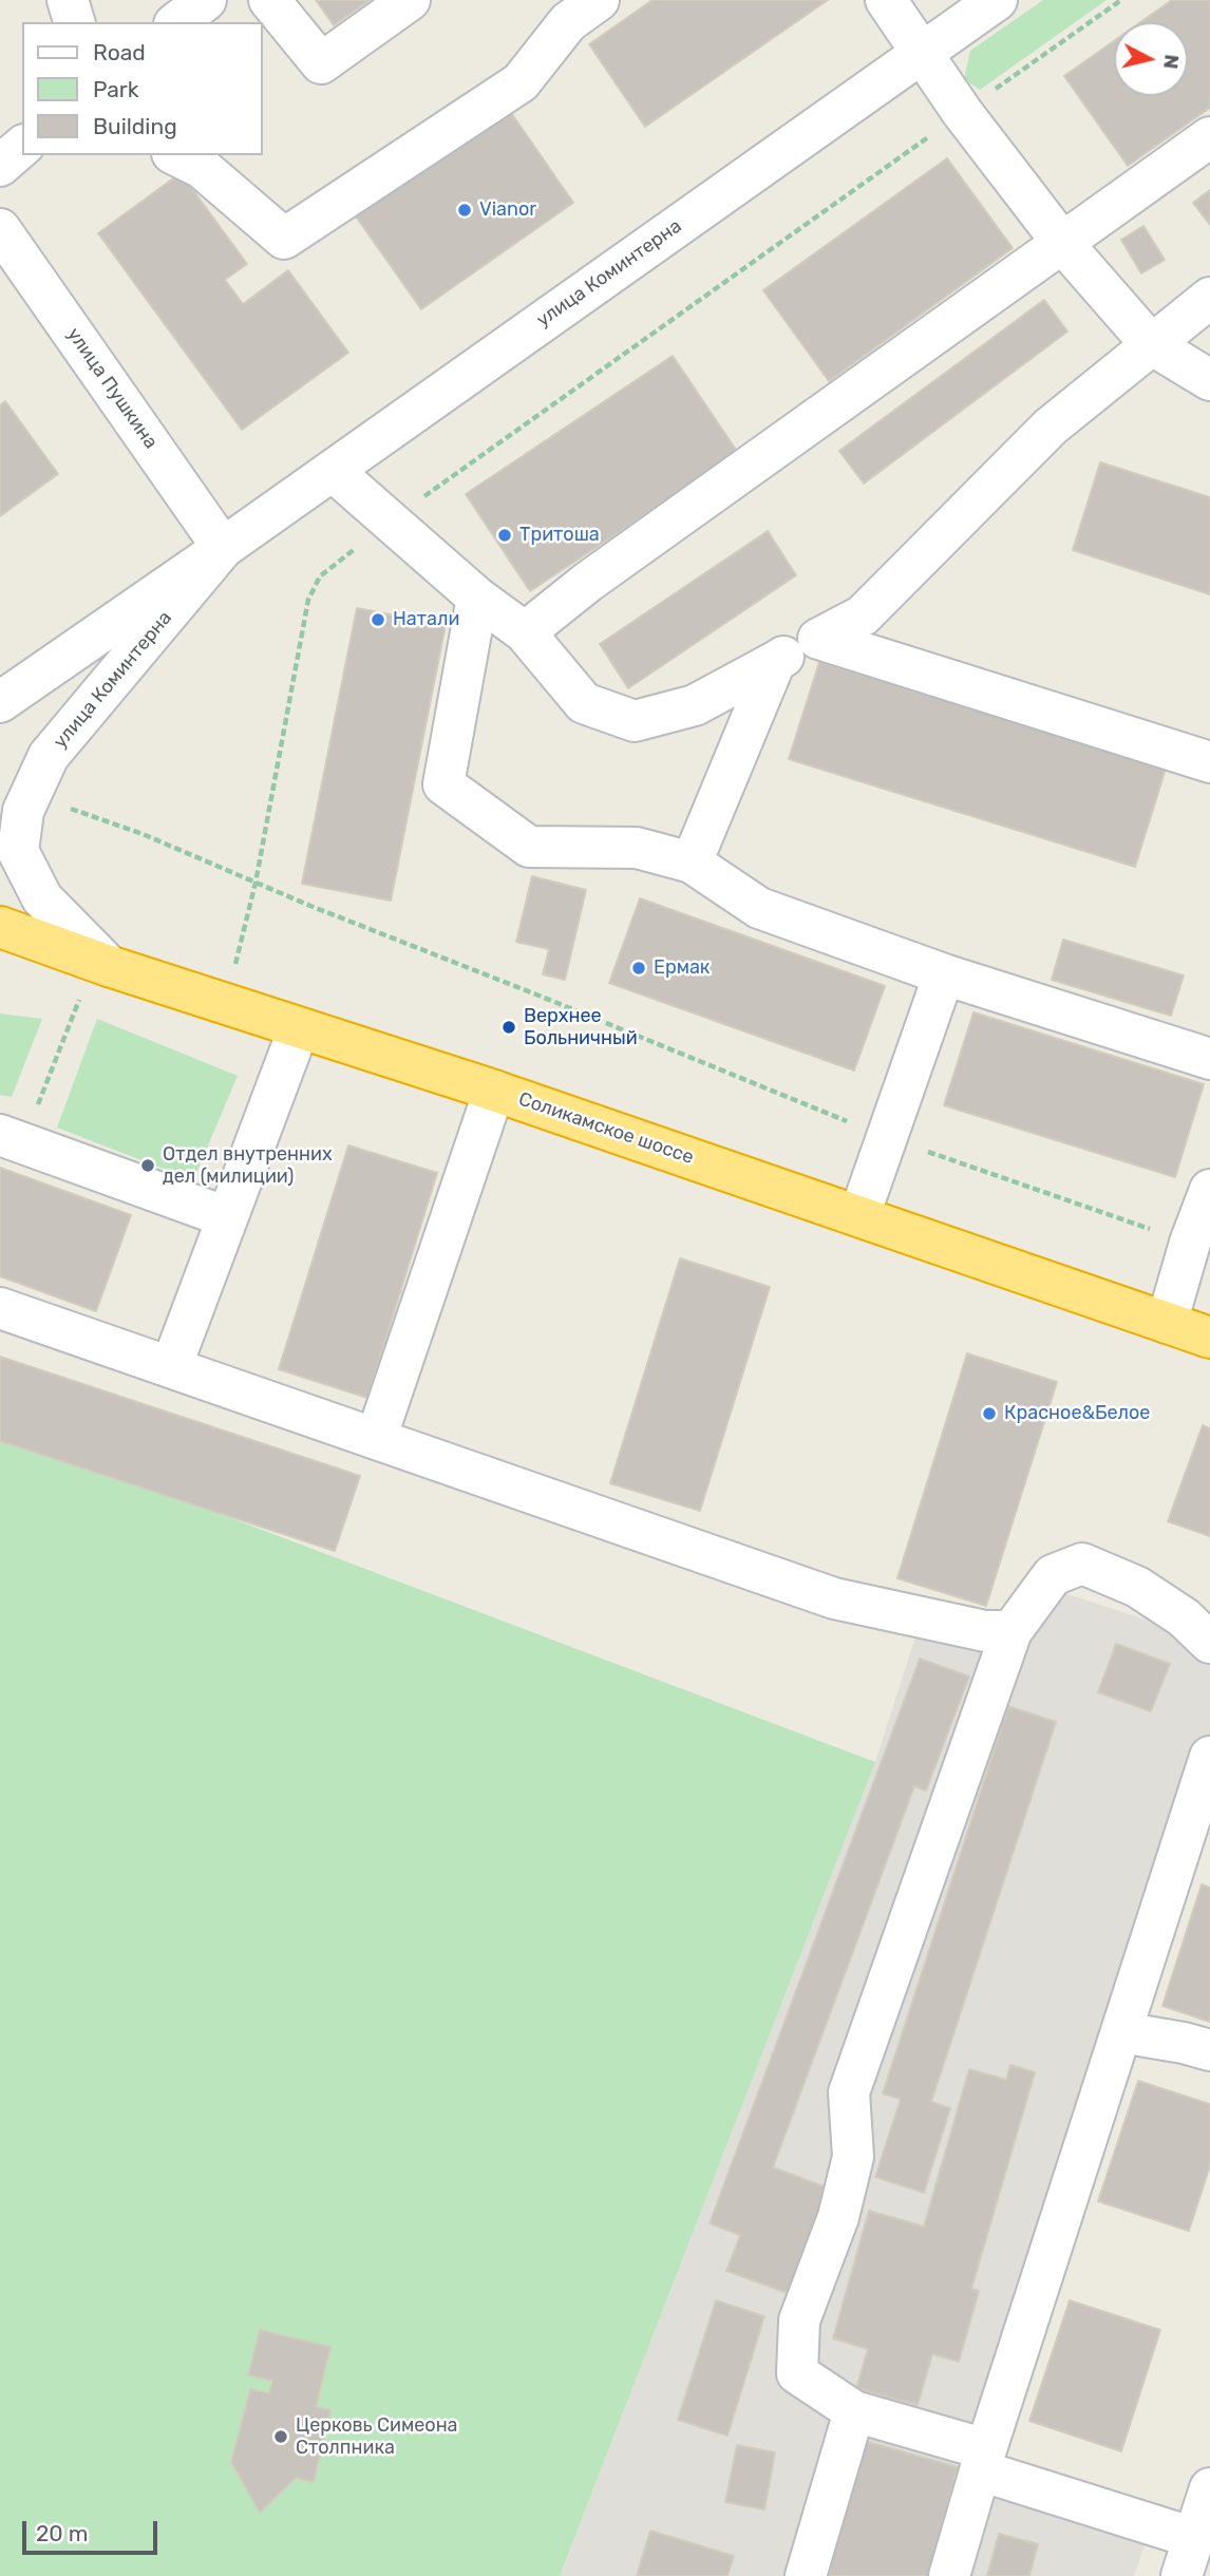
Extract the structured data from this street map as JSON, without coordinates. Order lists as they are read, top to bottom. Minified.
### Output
{"streets":{"highway":["Соликамское шоссе"],"street":["улица Коминтерна","улица Пушкина"]},"crossings":[["улица Коминтерна","улица Пушкина"],["улица Коминтерна","Соликамское шоссе"]],"places":["Vianor","Тритоша","Натали","Ермак","Верхнее Больничный","Отдел внутренних дел (милиции)","Красное&Белое","Церковь Симеона Столпника"],"legend":["Road","Park","Building"],"scale_bar":"20 m","north":"right"}
